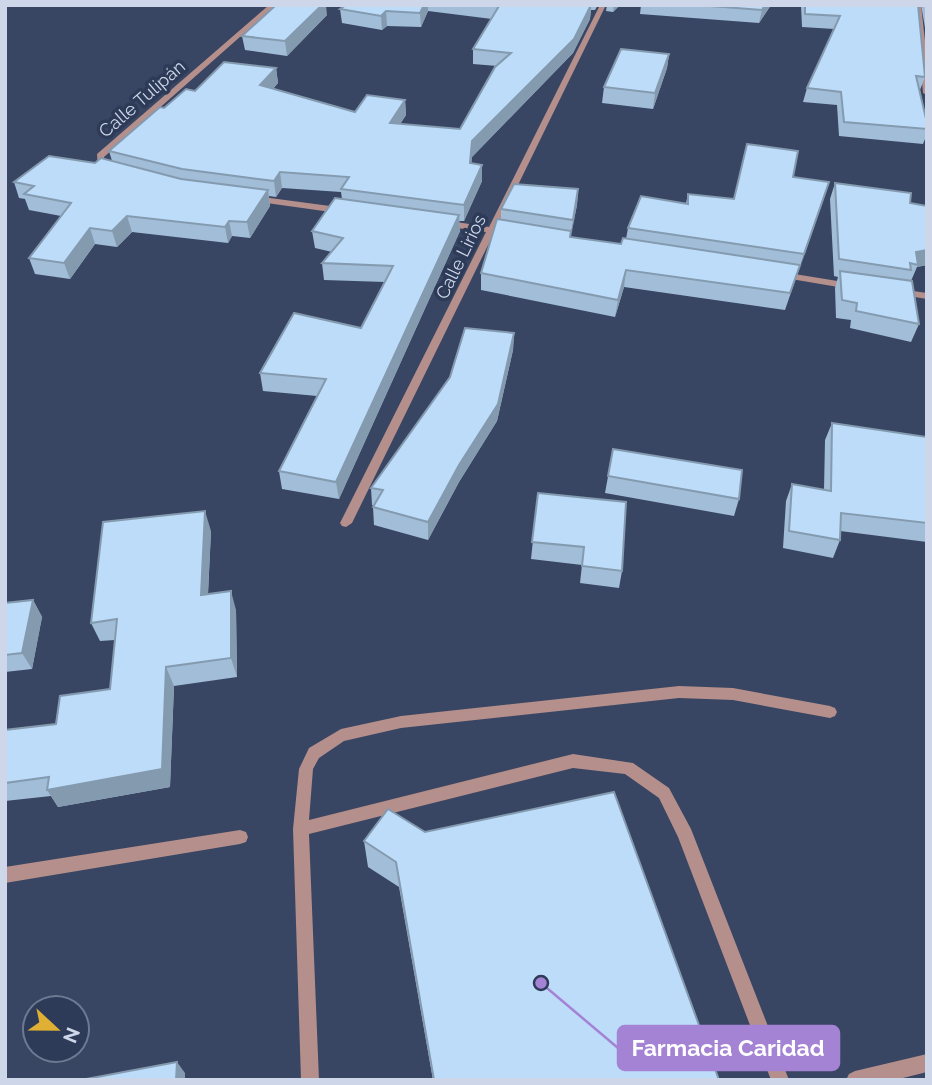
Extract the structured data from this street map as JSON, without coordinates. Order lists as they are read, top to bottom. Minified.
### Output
{"streets":{"street":["Calle Tulipán","Calle Lirios"]},"places":["Farmacia Caridad"],"north":"right"}
